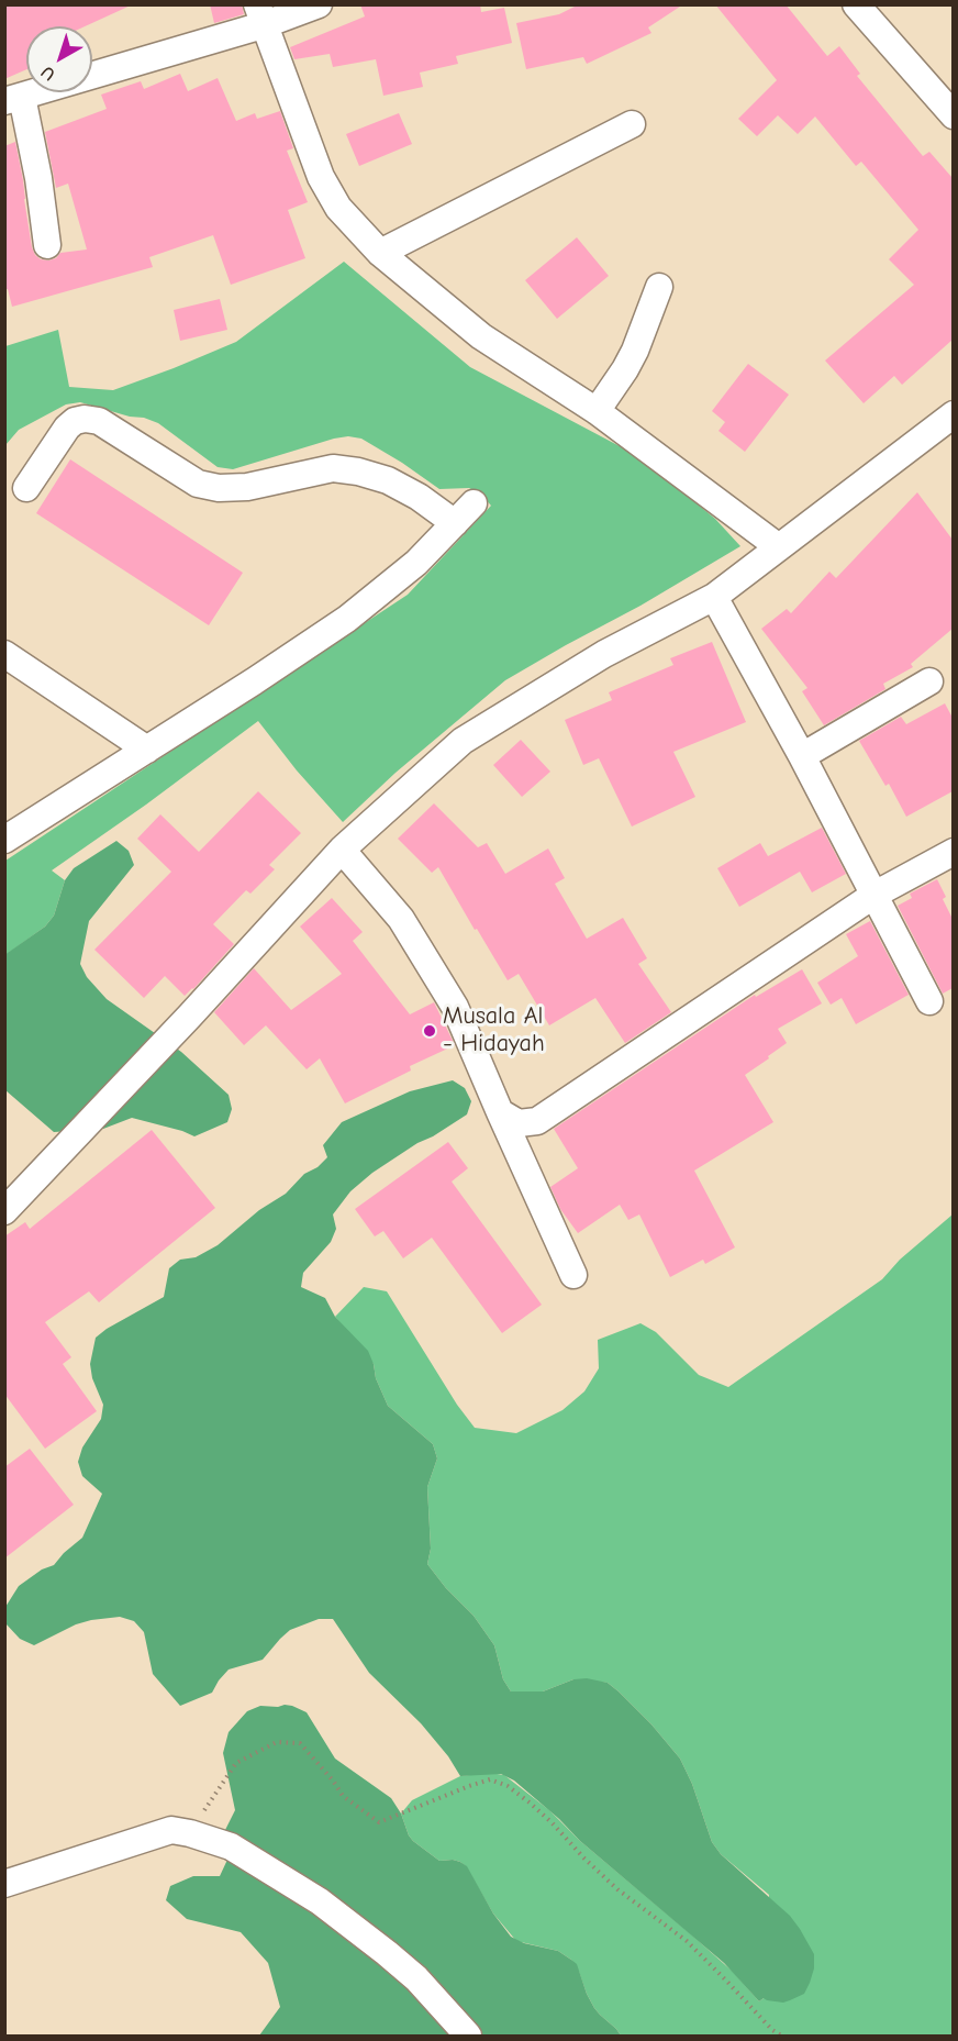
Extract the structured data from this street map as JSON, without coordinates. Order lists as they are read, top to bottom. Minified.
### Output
{"places":["Musala Al - Hidayah"],"north":"bottom left"}
